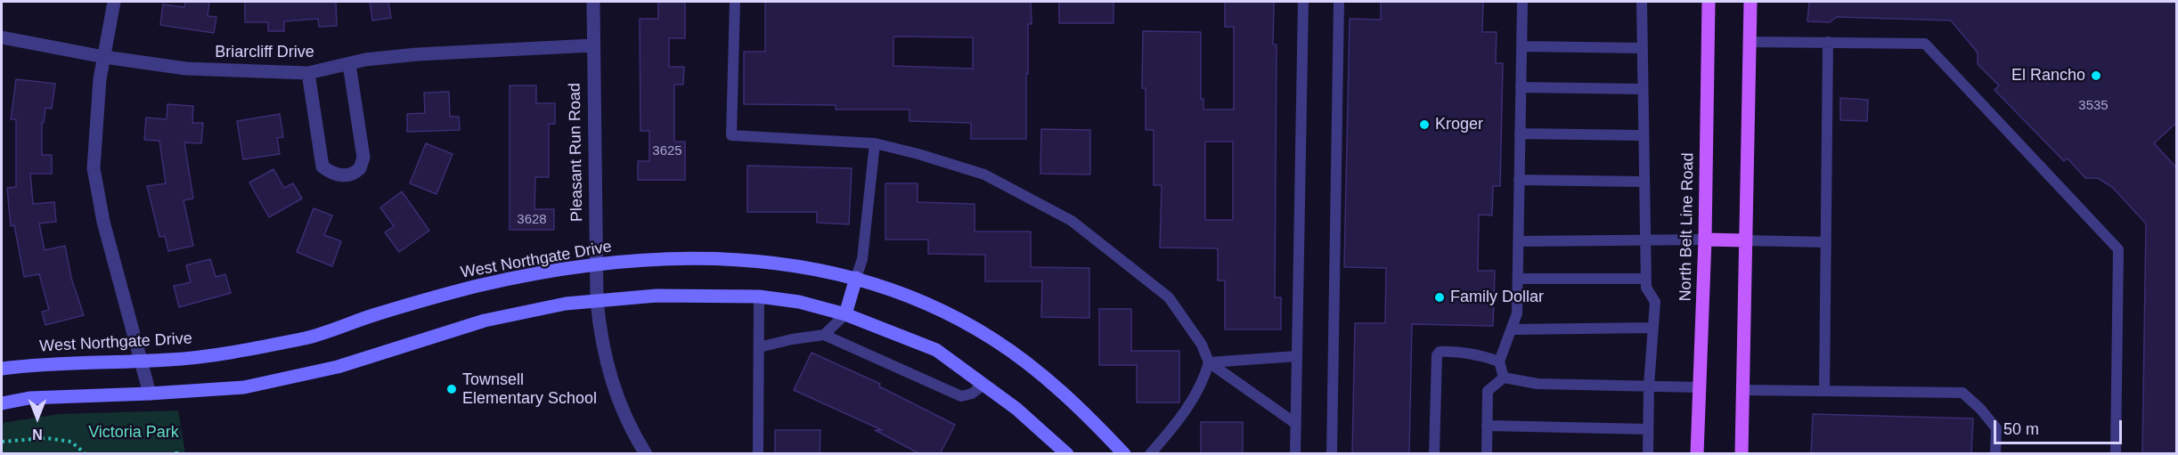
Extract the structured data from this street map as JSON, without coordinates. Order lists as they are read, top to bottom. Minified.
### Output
{"streets":{"main road":["North Belt Line Road","West Northgate Drive"],"street":["Briarcliff Drive","Pleasant Run Road"]},"crossings":[["Briarcliff Drive","Pleasant Run Road"],["Pleasant Run Road","West Northgate Drive"]],"parks":["Victoria Park"],"places":["El Rancho","Kroger","Family Dollar","Townsell Elementary School"],"house_numbers":["3535","3625","3628"],"scale_bar":"50 m","north":"bottom"}
